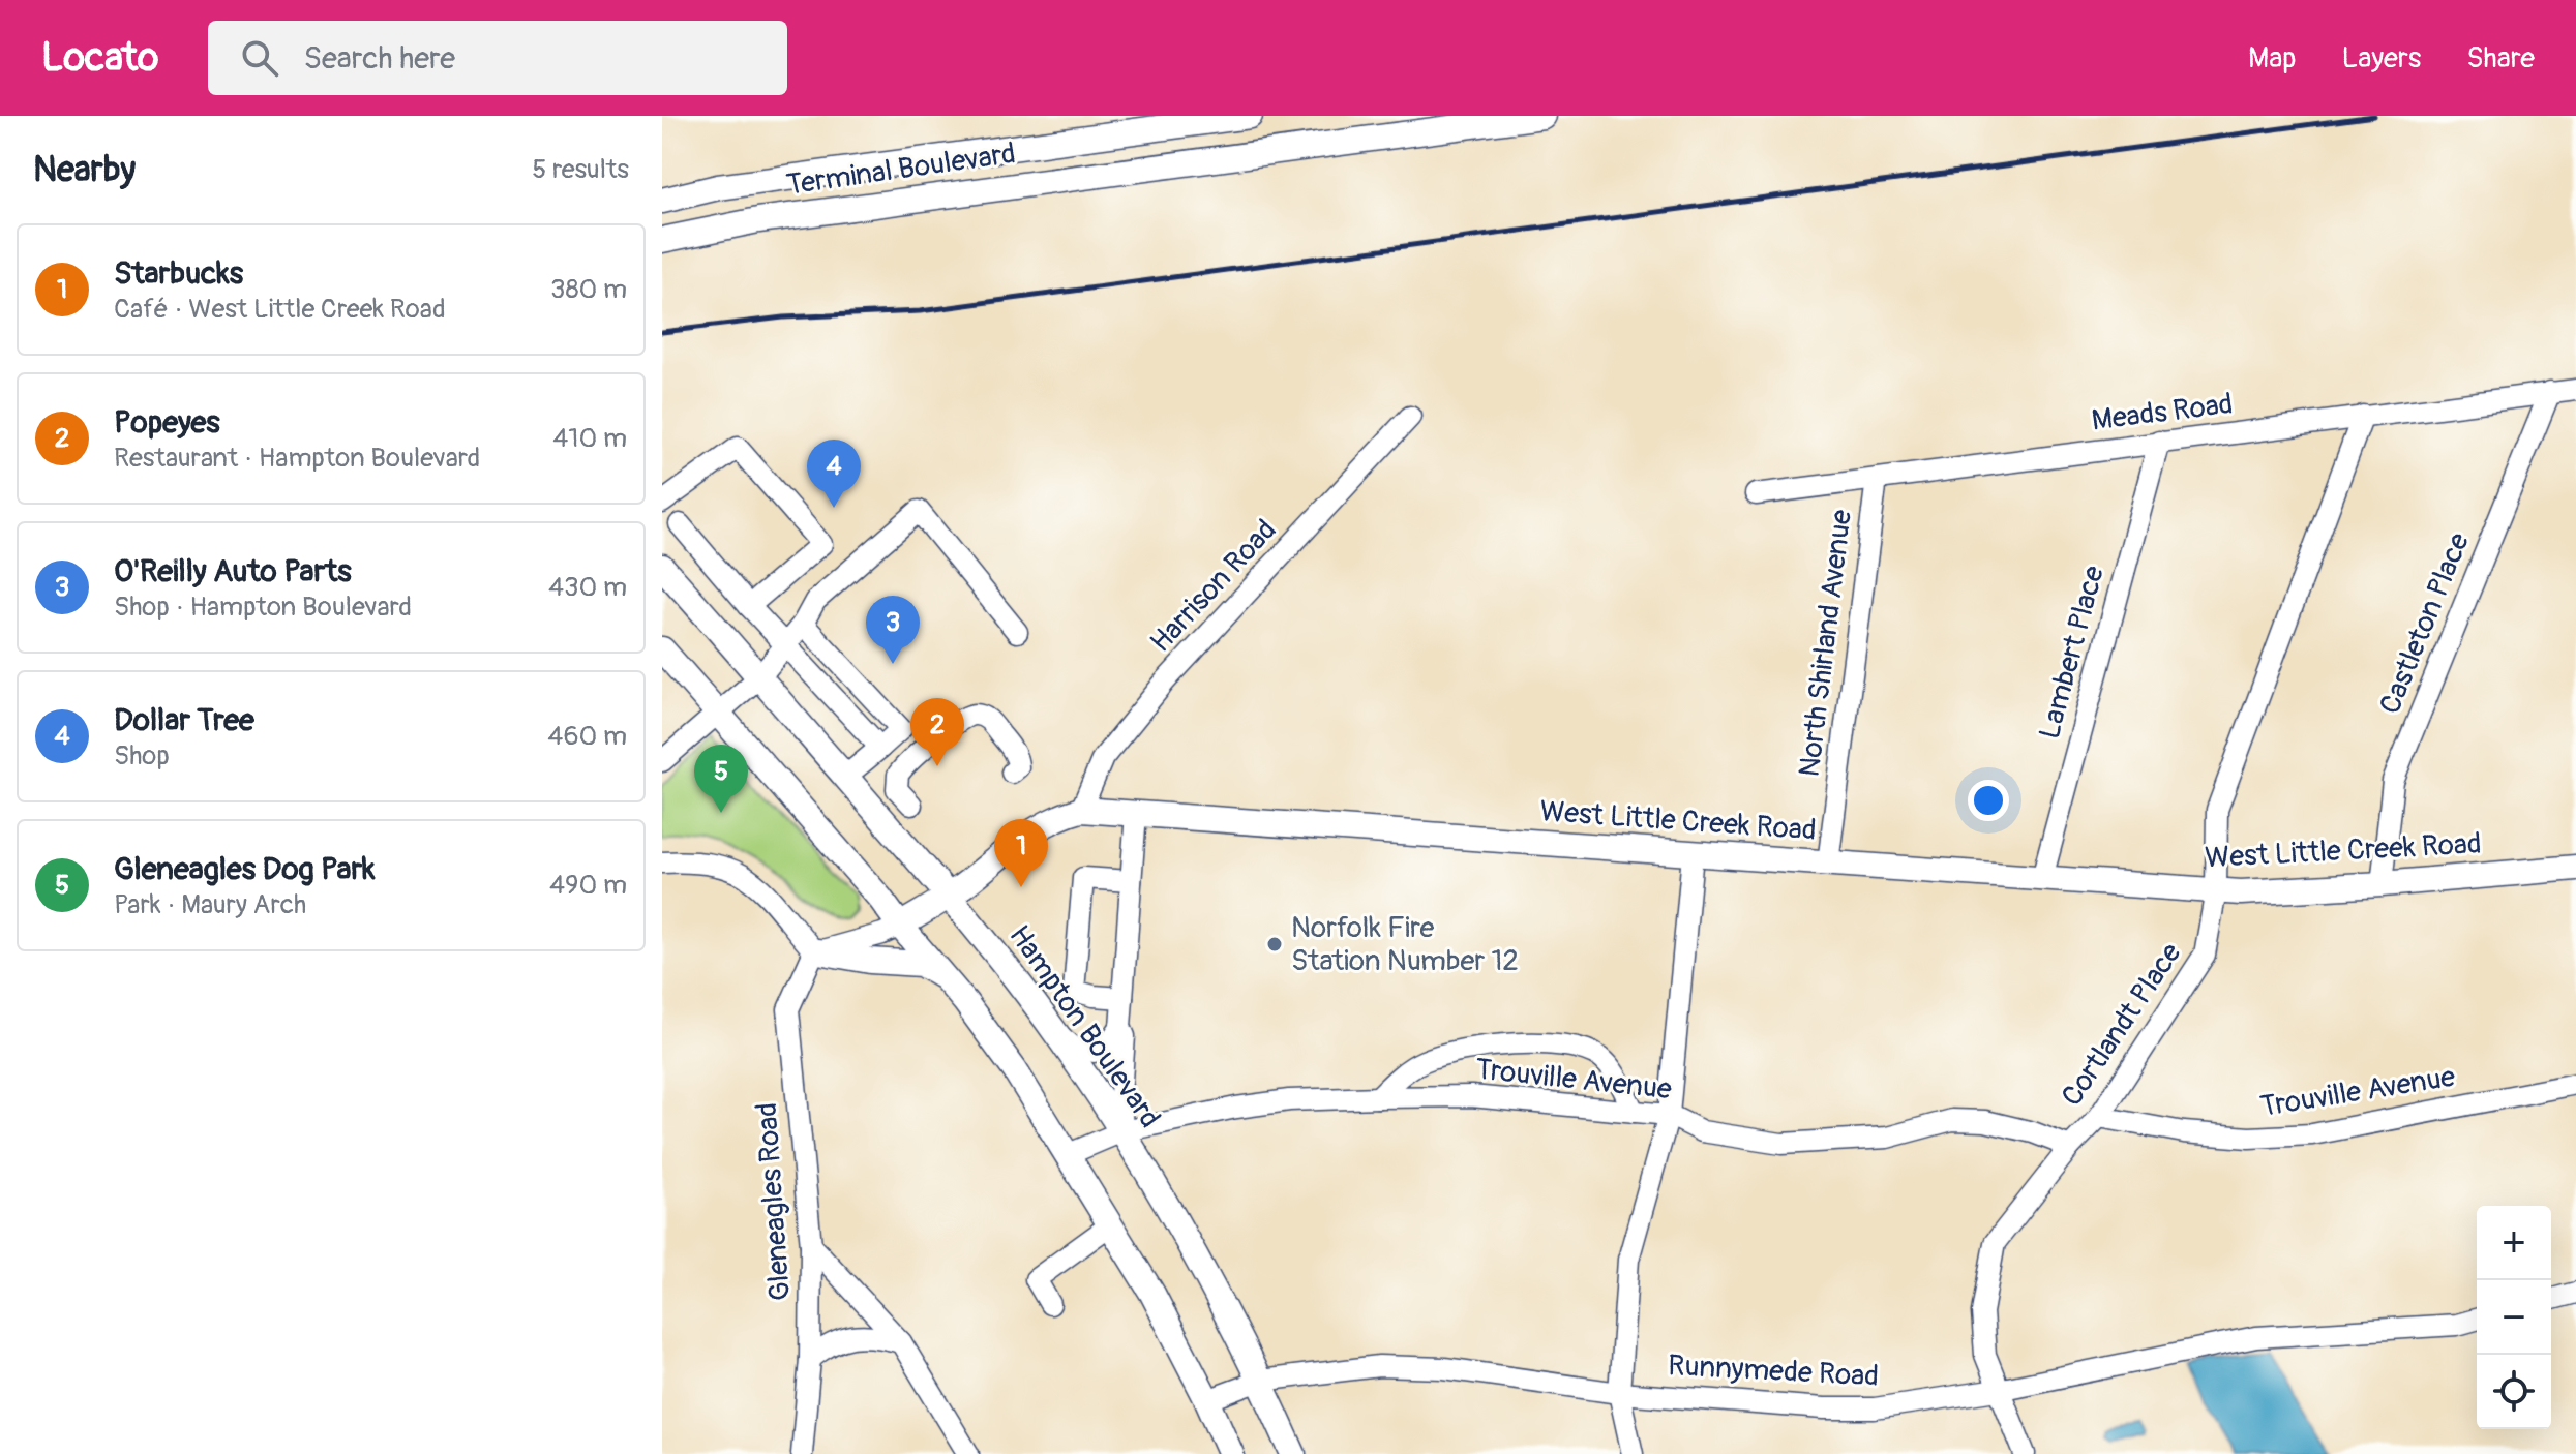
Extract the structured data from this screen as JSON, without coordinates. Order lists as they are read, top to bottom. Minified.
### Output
{"streets":{"main road":["Terminal Boulevard","West Little Creek Road","Hampton Boulevard"],"street":["Meads Road","Harrison Road","Castleton Place","North Shirland Avenue","Lambert Place","Cortlandt Place","Trouville Avenue","Gleneagles Road","Runnymede Road"]},"crossings":[["Meads Road","Castleton Place"],["Meads Road","North Shirland Avenue"],["Meads Road","Lambert Place"],["Meads Road","Cortlandt Place"],["Harrison Road","West Little Creek Road"],["Castleton Place","West Little Creek Road"],["North Shirland Avenue","West Little Creek Road"],["Lambert Place","West Little Creek Road"],["West Little Creek Road","Cortlandt Place"],["West Little Creek Road","Hampton Boulevard"],["West Little Creek Road","Gleneagles Road"],["Cortlandt Place","Trouville Avenue"],["Cortlandt Place","Runnymede Road"],["Hampton Boulevard","Trouville Avenue"],["Hampton Boulevard","Runnymede Road"]],"places":["Norfolk Fire Station Number 12"],"page":{"header":"Locato","search":"Search here","nav":["Map","Layers","Share"],"heading":["Nearby","5 results"],"list":[{"mark":"1","name":"Starbucks","note":"Café · West Little Creek Road","value":"380 m"},{"mark":"2","name":"Popeyes","note":"Restaurant · Hampton Boulevard","value":"410 m"},{"mark":"3","name":"O'Reilly Auto Parts","note":"Shop · Hampton Boulevard","value":"430 m"},{"mark":"4","name":"Dollar Tree","note":"Shop","value":"460 m"},{"mark":"5","name":"Gleneagles Dog Park","note":"Park · Maury Arch","value":"490 m"}],"pins":["4","3","2","5","1"],"map_buttons":["+","−"]}}
